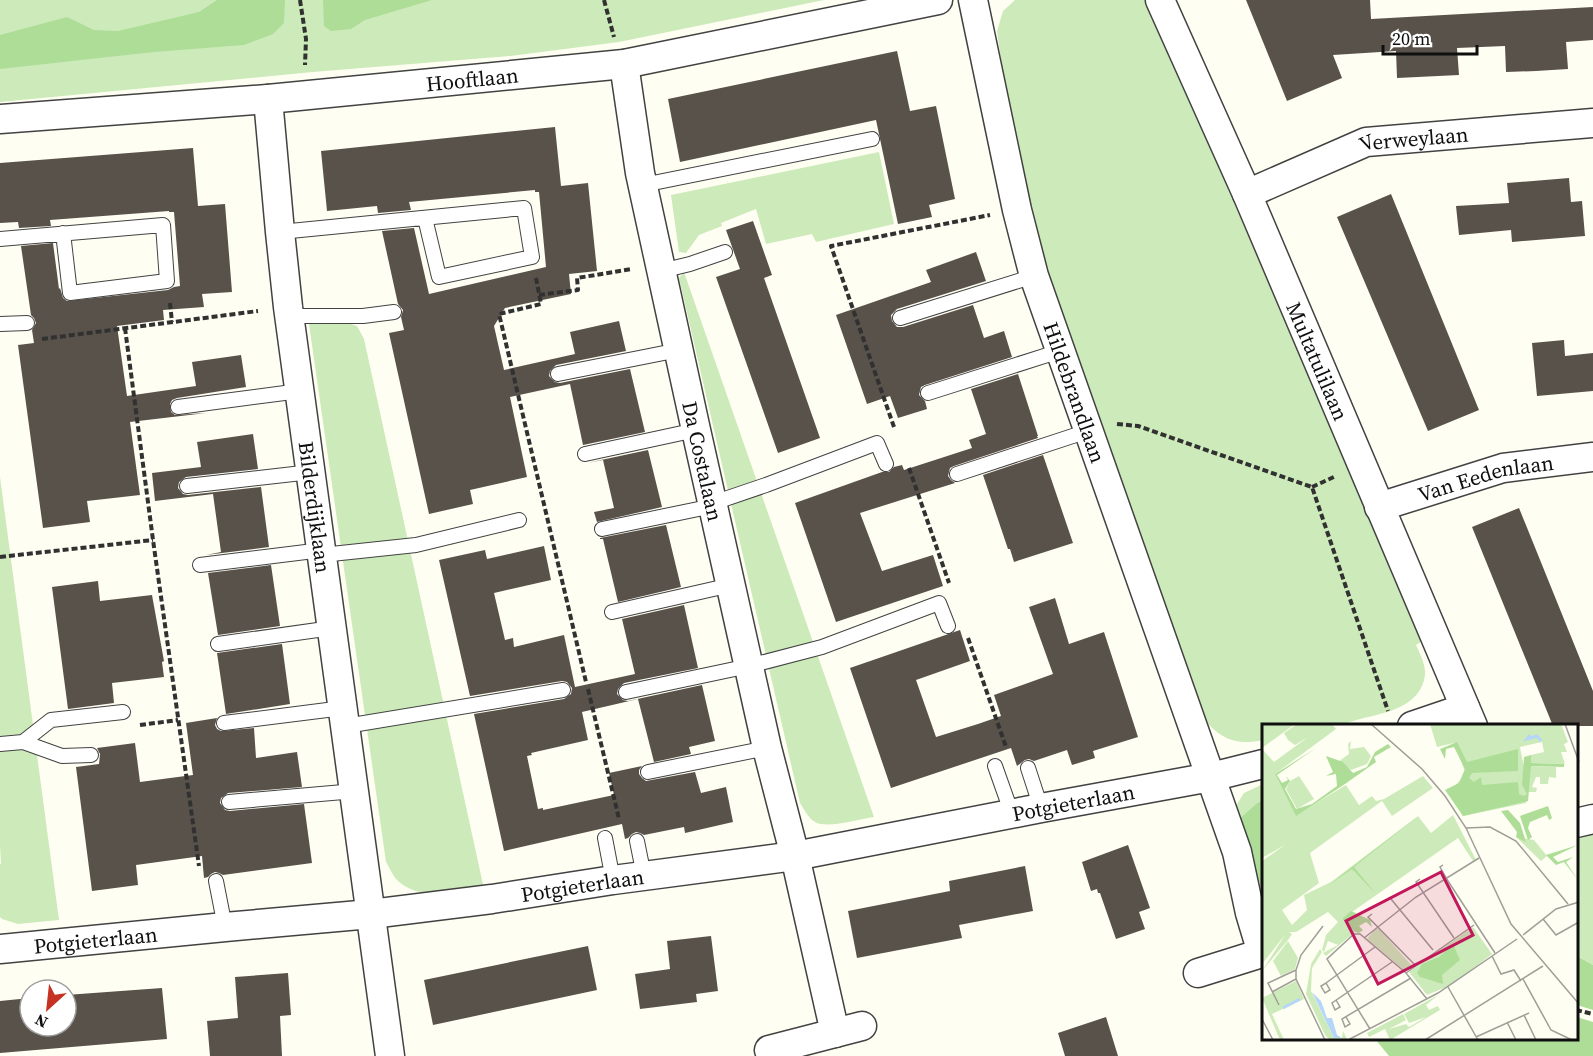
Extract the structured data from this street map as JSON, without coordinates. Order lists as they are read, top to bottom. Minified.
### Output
{"streets":{"street":["Hooftlaan","Verweylaan","Multatulilaan","Hildebrandlaan","Da Costalaan","Van Eedenlaan","Bilderdijklaan","Potgieterlaan"]},"crossings":[["Hooftlaan","Da Costalaan"],["Hooftlaan","Bilderdijklaan"],["Verweylaan","Multatulilaan"],["Multatulilaan","Van Eedenlaan"],["Hildebrandlaan","Potgieterlaan"],["Da Costalaan","Potgieterlaan"],["Bilderdijklaan","Potgieterlaan"]],"scale_bar":"20 m","north":"bottom left"}
